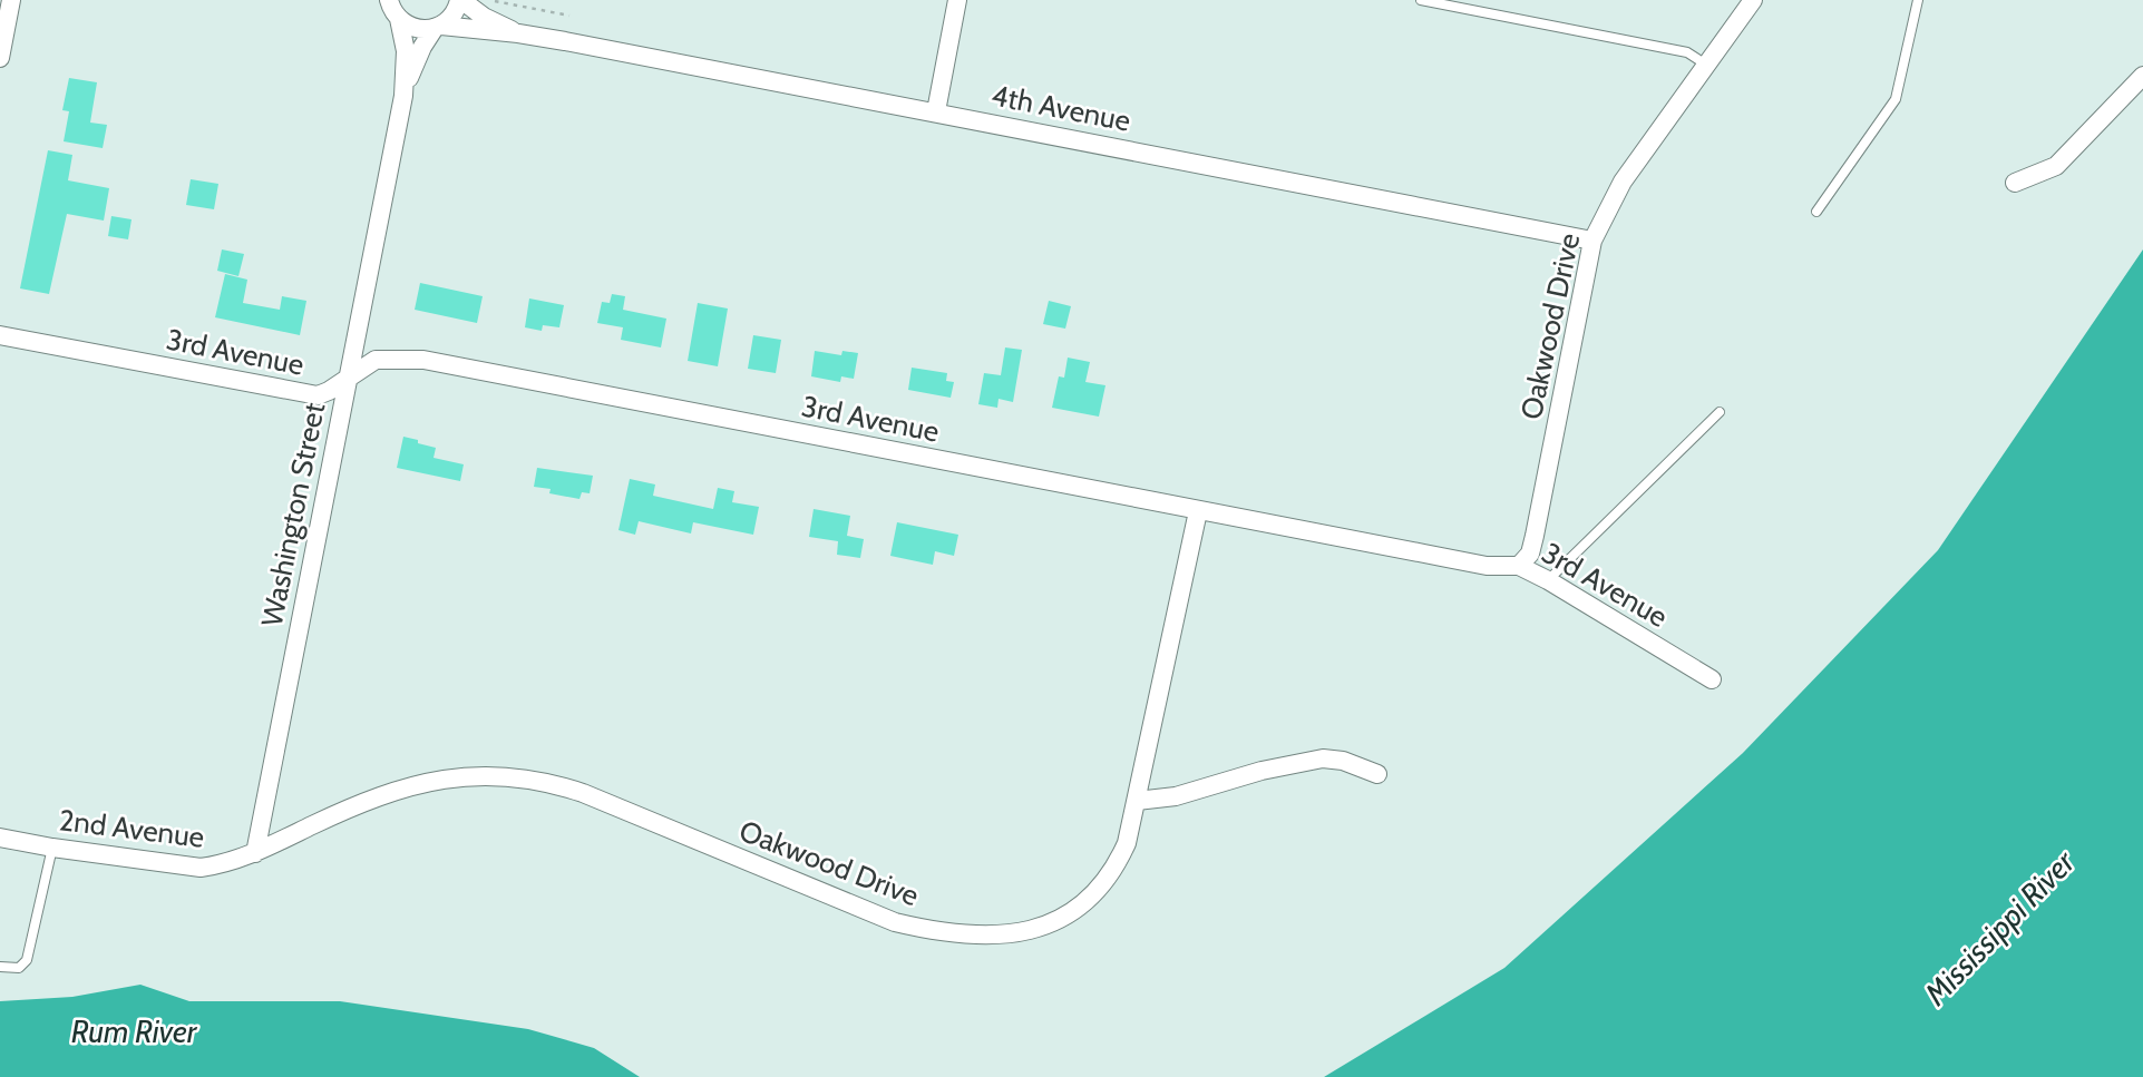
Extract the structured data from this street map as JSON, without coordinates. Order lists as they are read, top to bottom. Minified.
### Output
{"streets":{"street":["4th Avenue","Oakwood Drive","3rd Avenue","Washington Street","2nd Avenue"]},"crossings":[["4th Avenue","Oakwood Drive"],["4th Avenue","Washington Street"],["Oakwood Drive","3rd Avenue"],["Oakwood Drive","Washington Street"],["Oakwood Drive","2nd Avenue"],["3rd Avenue","Washington Street"],["Washington Street","2nd Avenue"]],"water":["Mississippi River","Rum River"]}
